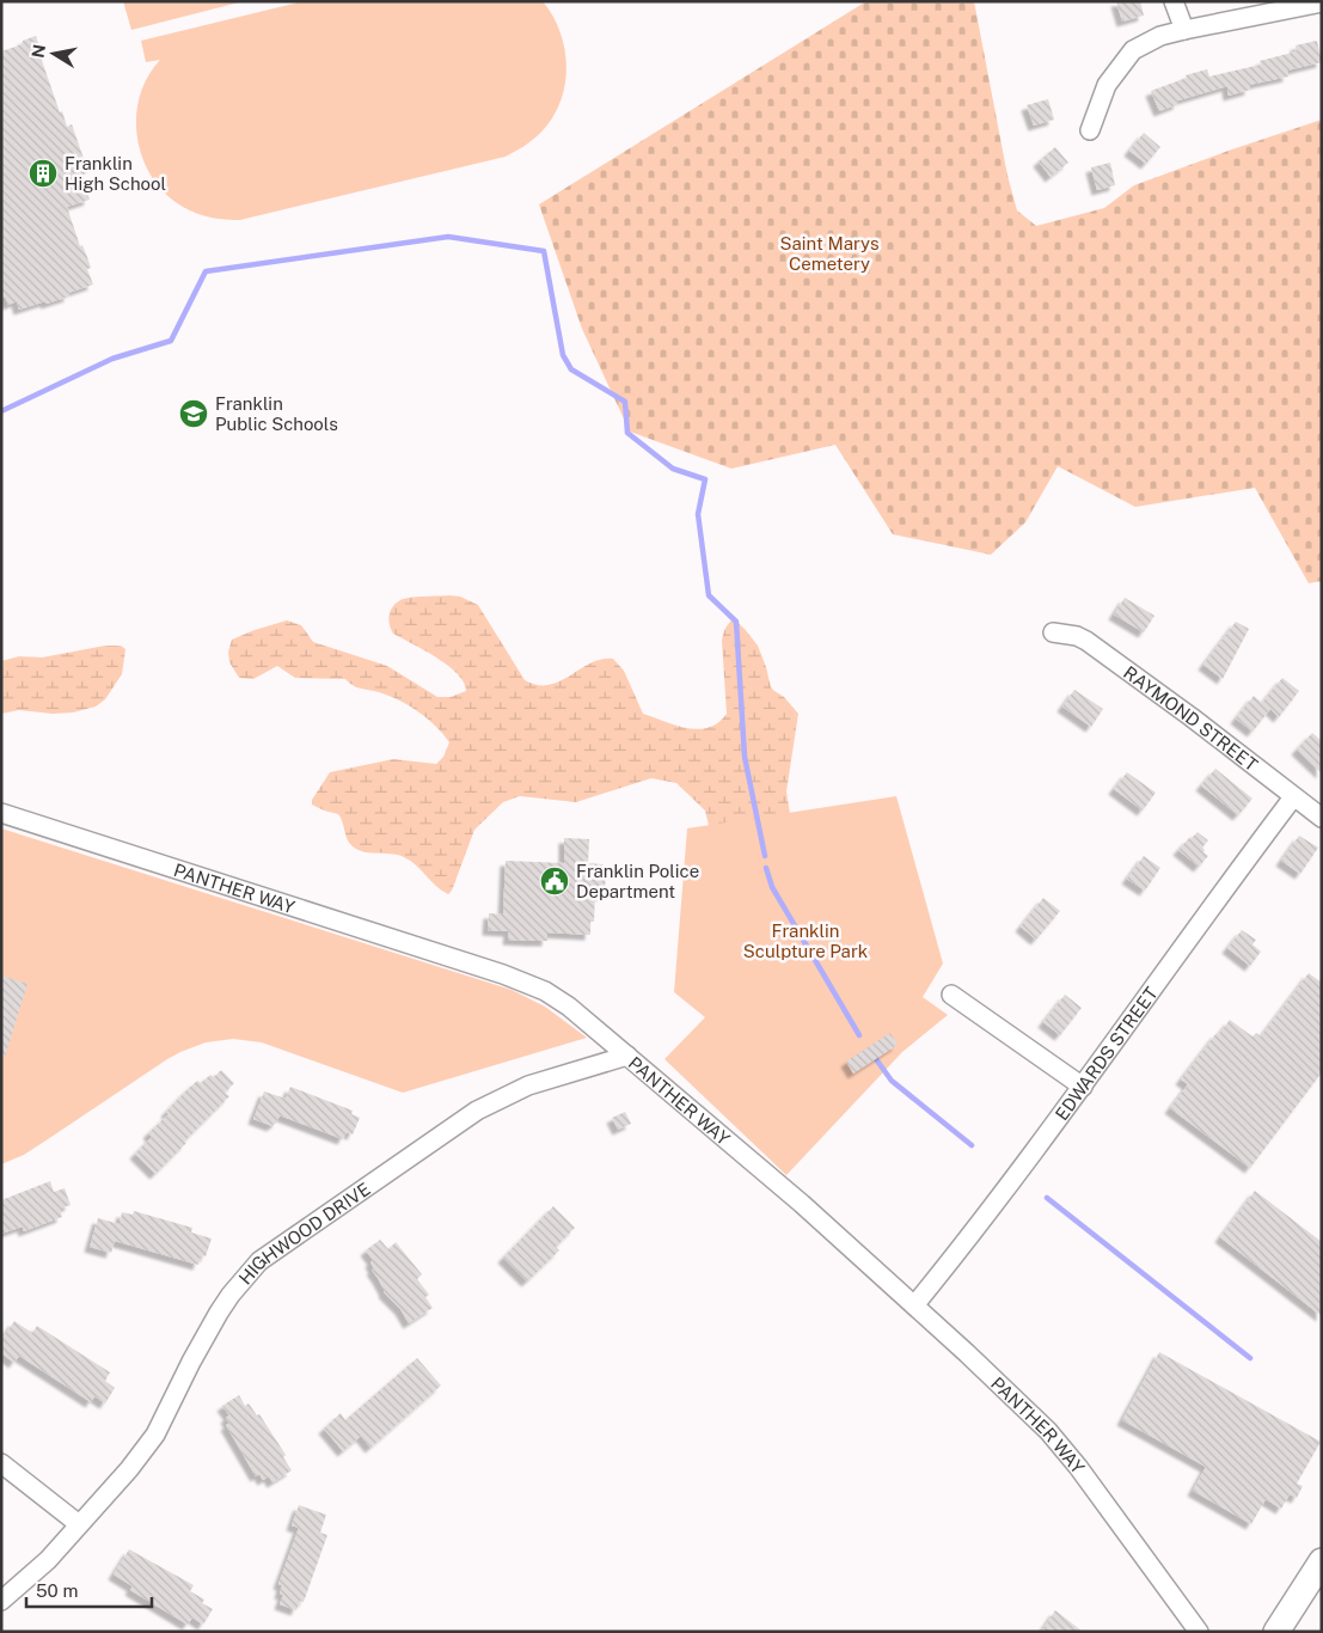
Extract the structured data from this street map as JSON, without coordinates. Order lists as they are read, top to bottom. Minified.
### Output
{"streets":{"street":["RAYMOND STREET","PANTHER WAY","EDWARDS STREET","HIGHWOOD DRIVE"]},"crossings":[["RAYMOND STREET","EDWARDS STREET"],["PANTHER WAY","EDWARDS STREET"],["PANTHER WAY","HIGHWOOD DRIVE"]],"parks":["Saint Marys Cemetery","Franklin Sculpture Park"],"places":{"building":["Franklin High School"],"school or university":["Franklin Public Schools"],"public building":["Franklin Police Department"]},"scale_bar":"50 m","north":"left"}
